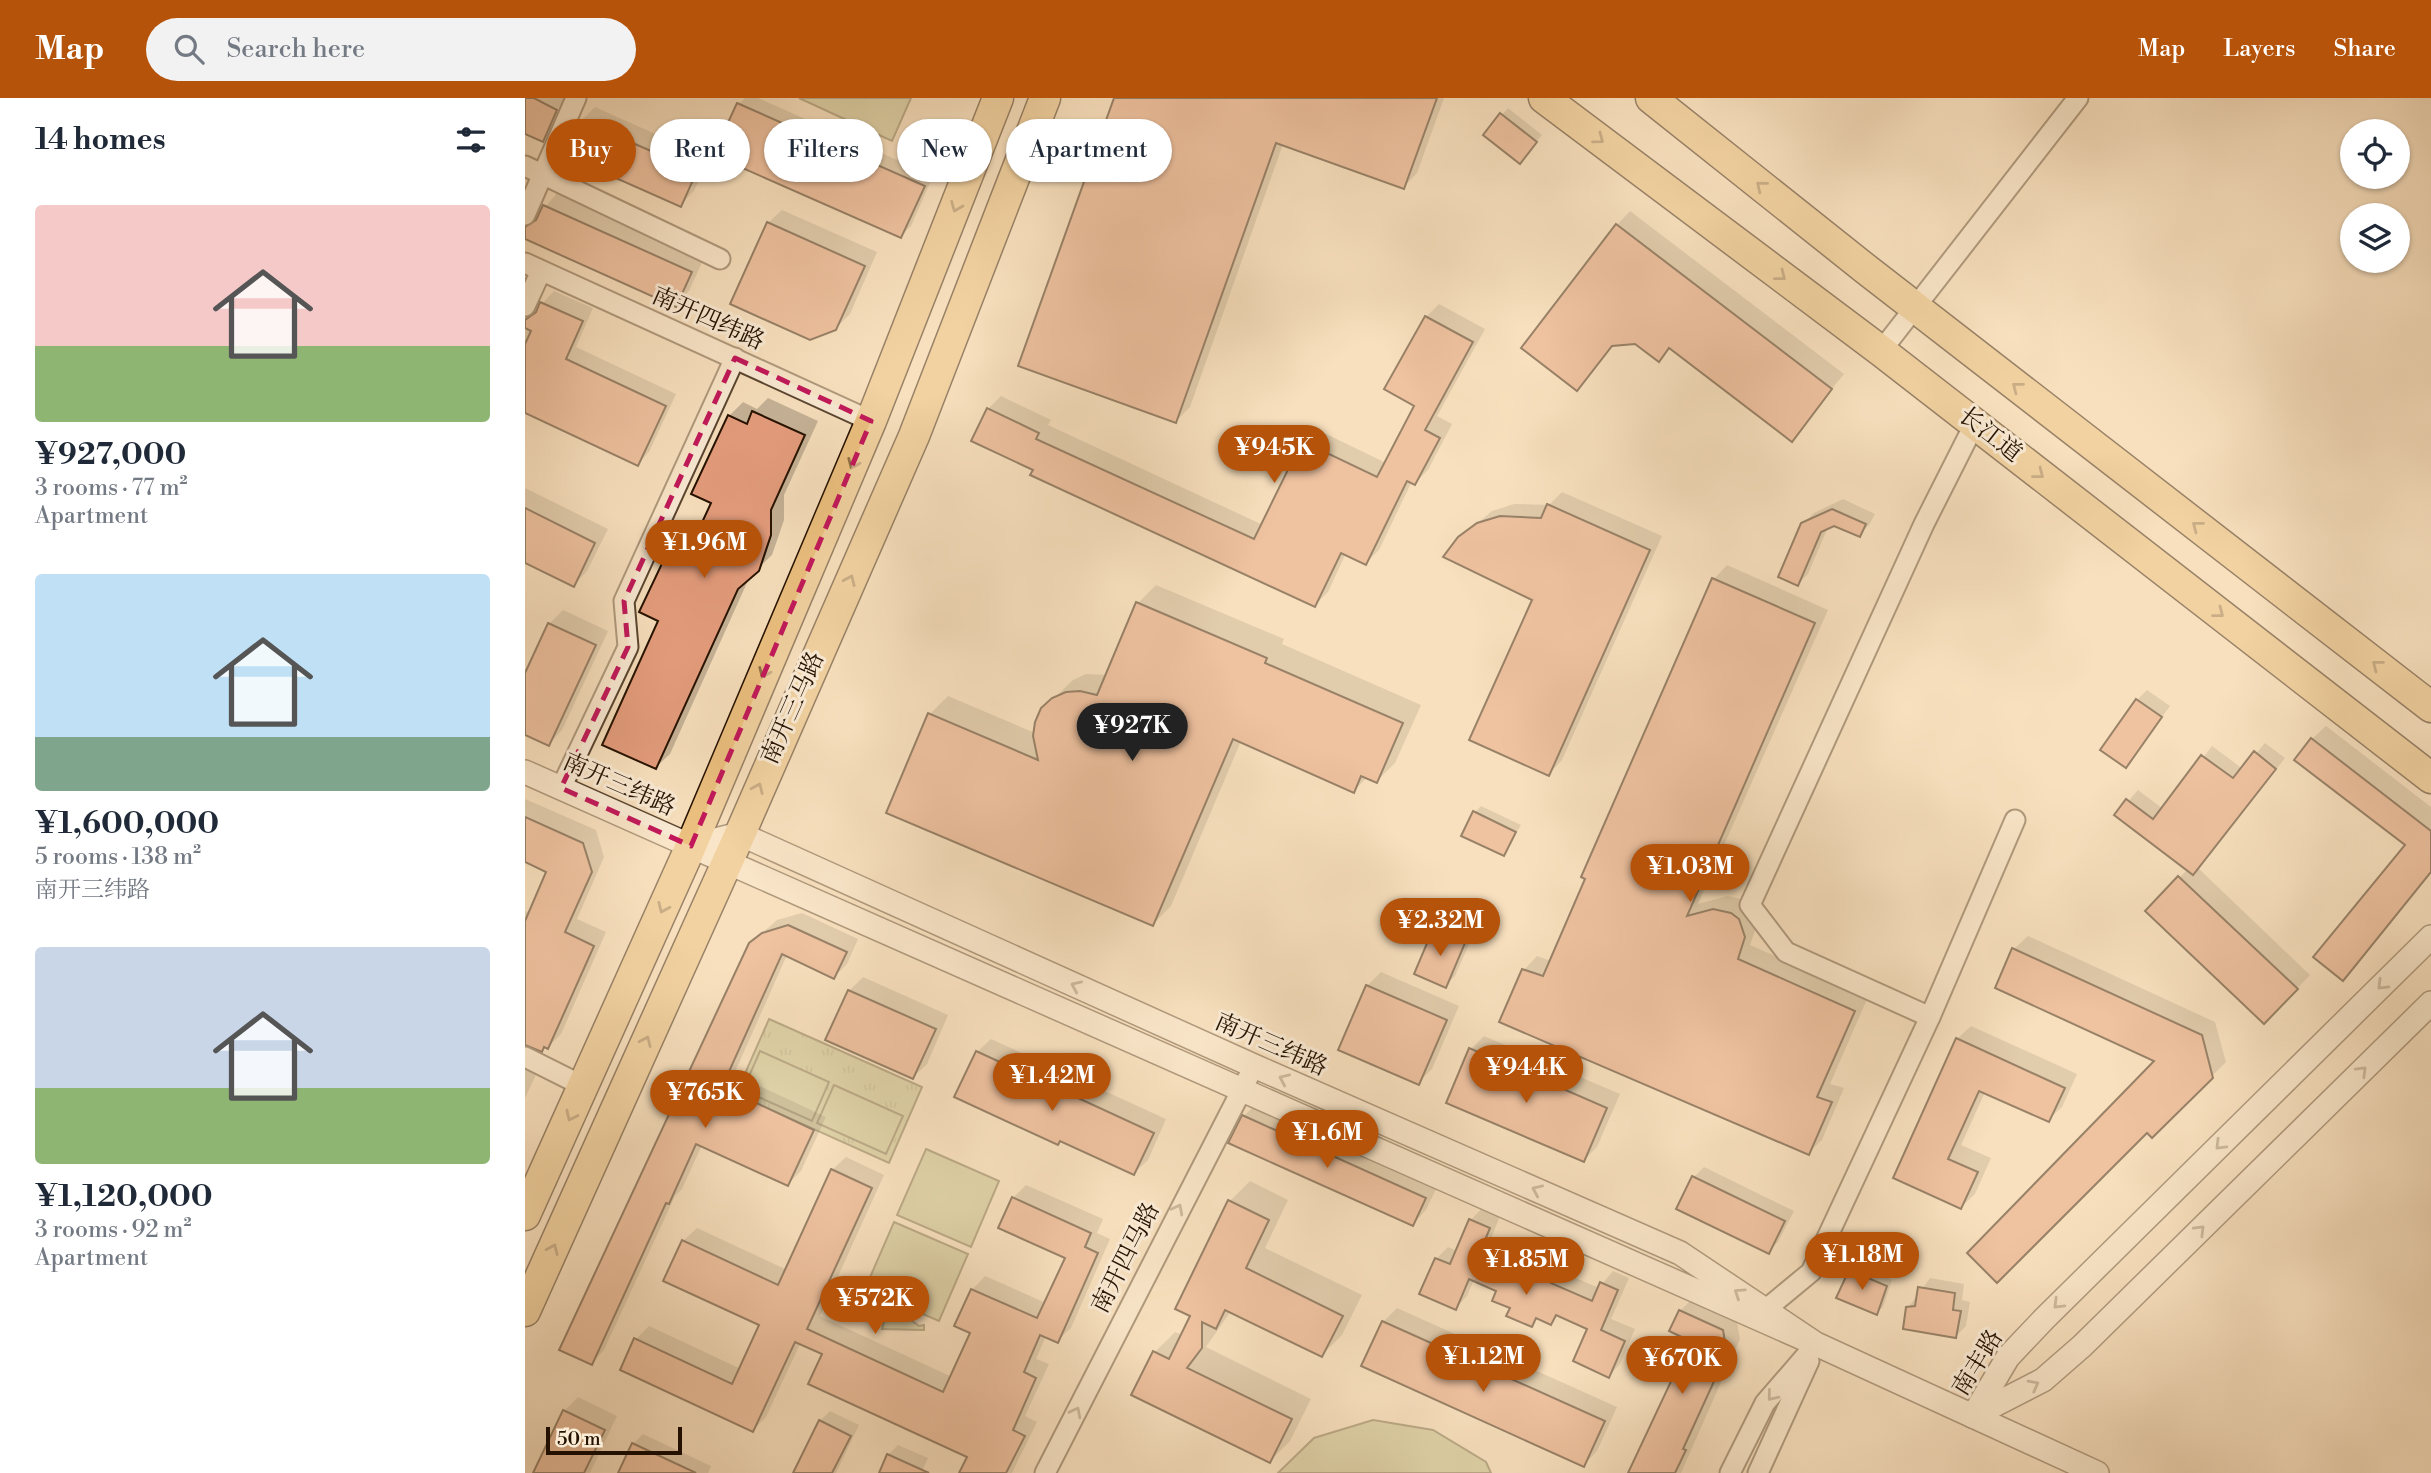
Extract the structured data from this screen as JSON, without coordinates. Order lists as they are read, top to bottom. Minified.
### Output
{"streets":{"main road":["长江道","南开三马路"],"street":["南开四纬路","南开三纬路","南开四马路","南丰路"]},"crossings":[["南开四纬路","南开三马路"],["南开三马路","南开三纬路"],["南开三纬路","南开四马路"],["南开三纬路","南丰路"]],"one_way":["南开四马路"],"scale_bar":"50 m","page":{"header":"Map","search":"Search here","nav":["Map","Layers","Share"],"heading":"14 homes","chip":["Buy","Rent","Filters","New","Apartment"],"list":[{"name":"¥927,000","note":"3 rooms · 77 m² · Apartment"},{"name":"¥1,600,000","note":"5 rooms · 138 m² · 南开三纬路"},{"name":"¥1,120,000","note":"3 rooms · 92 m² · Apartment"}],"price":["¥945K","¥1.96M","¥927K","¥1.03M","¥2.32M","¥944K","¥1.42M","¥765K","¥1.6M","¥1.18M","¥1.85M","¥572K","¥1.12M","¥670K"],"scale":"50 m"}}
